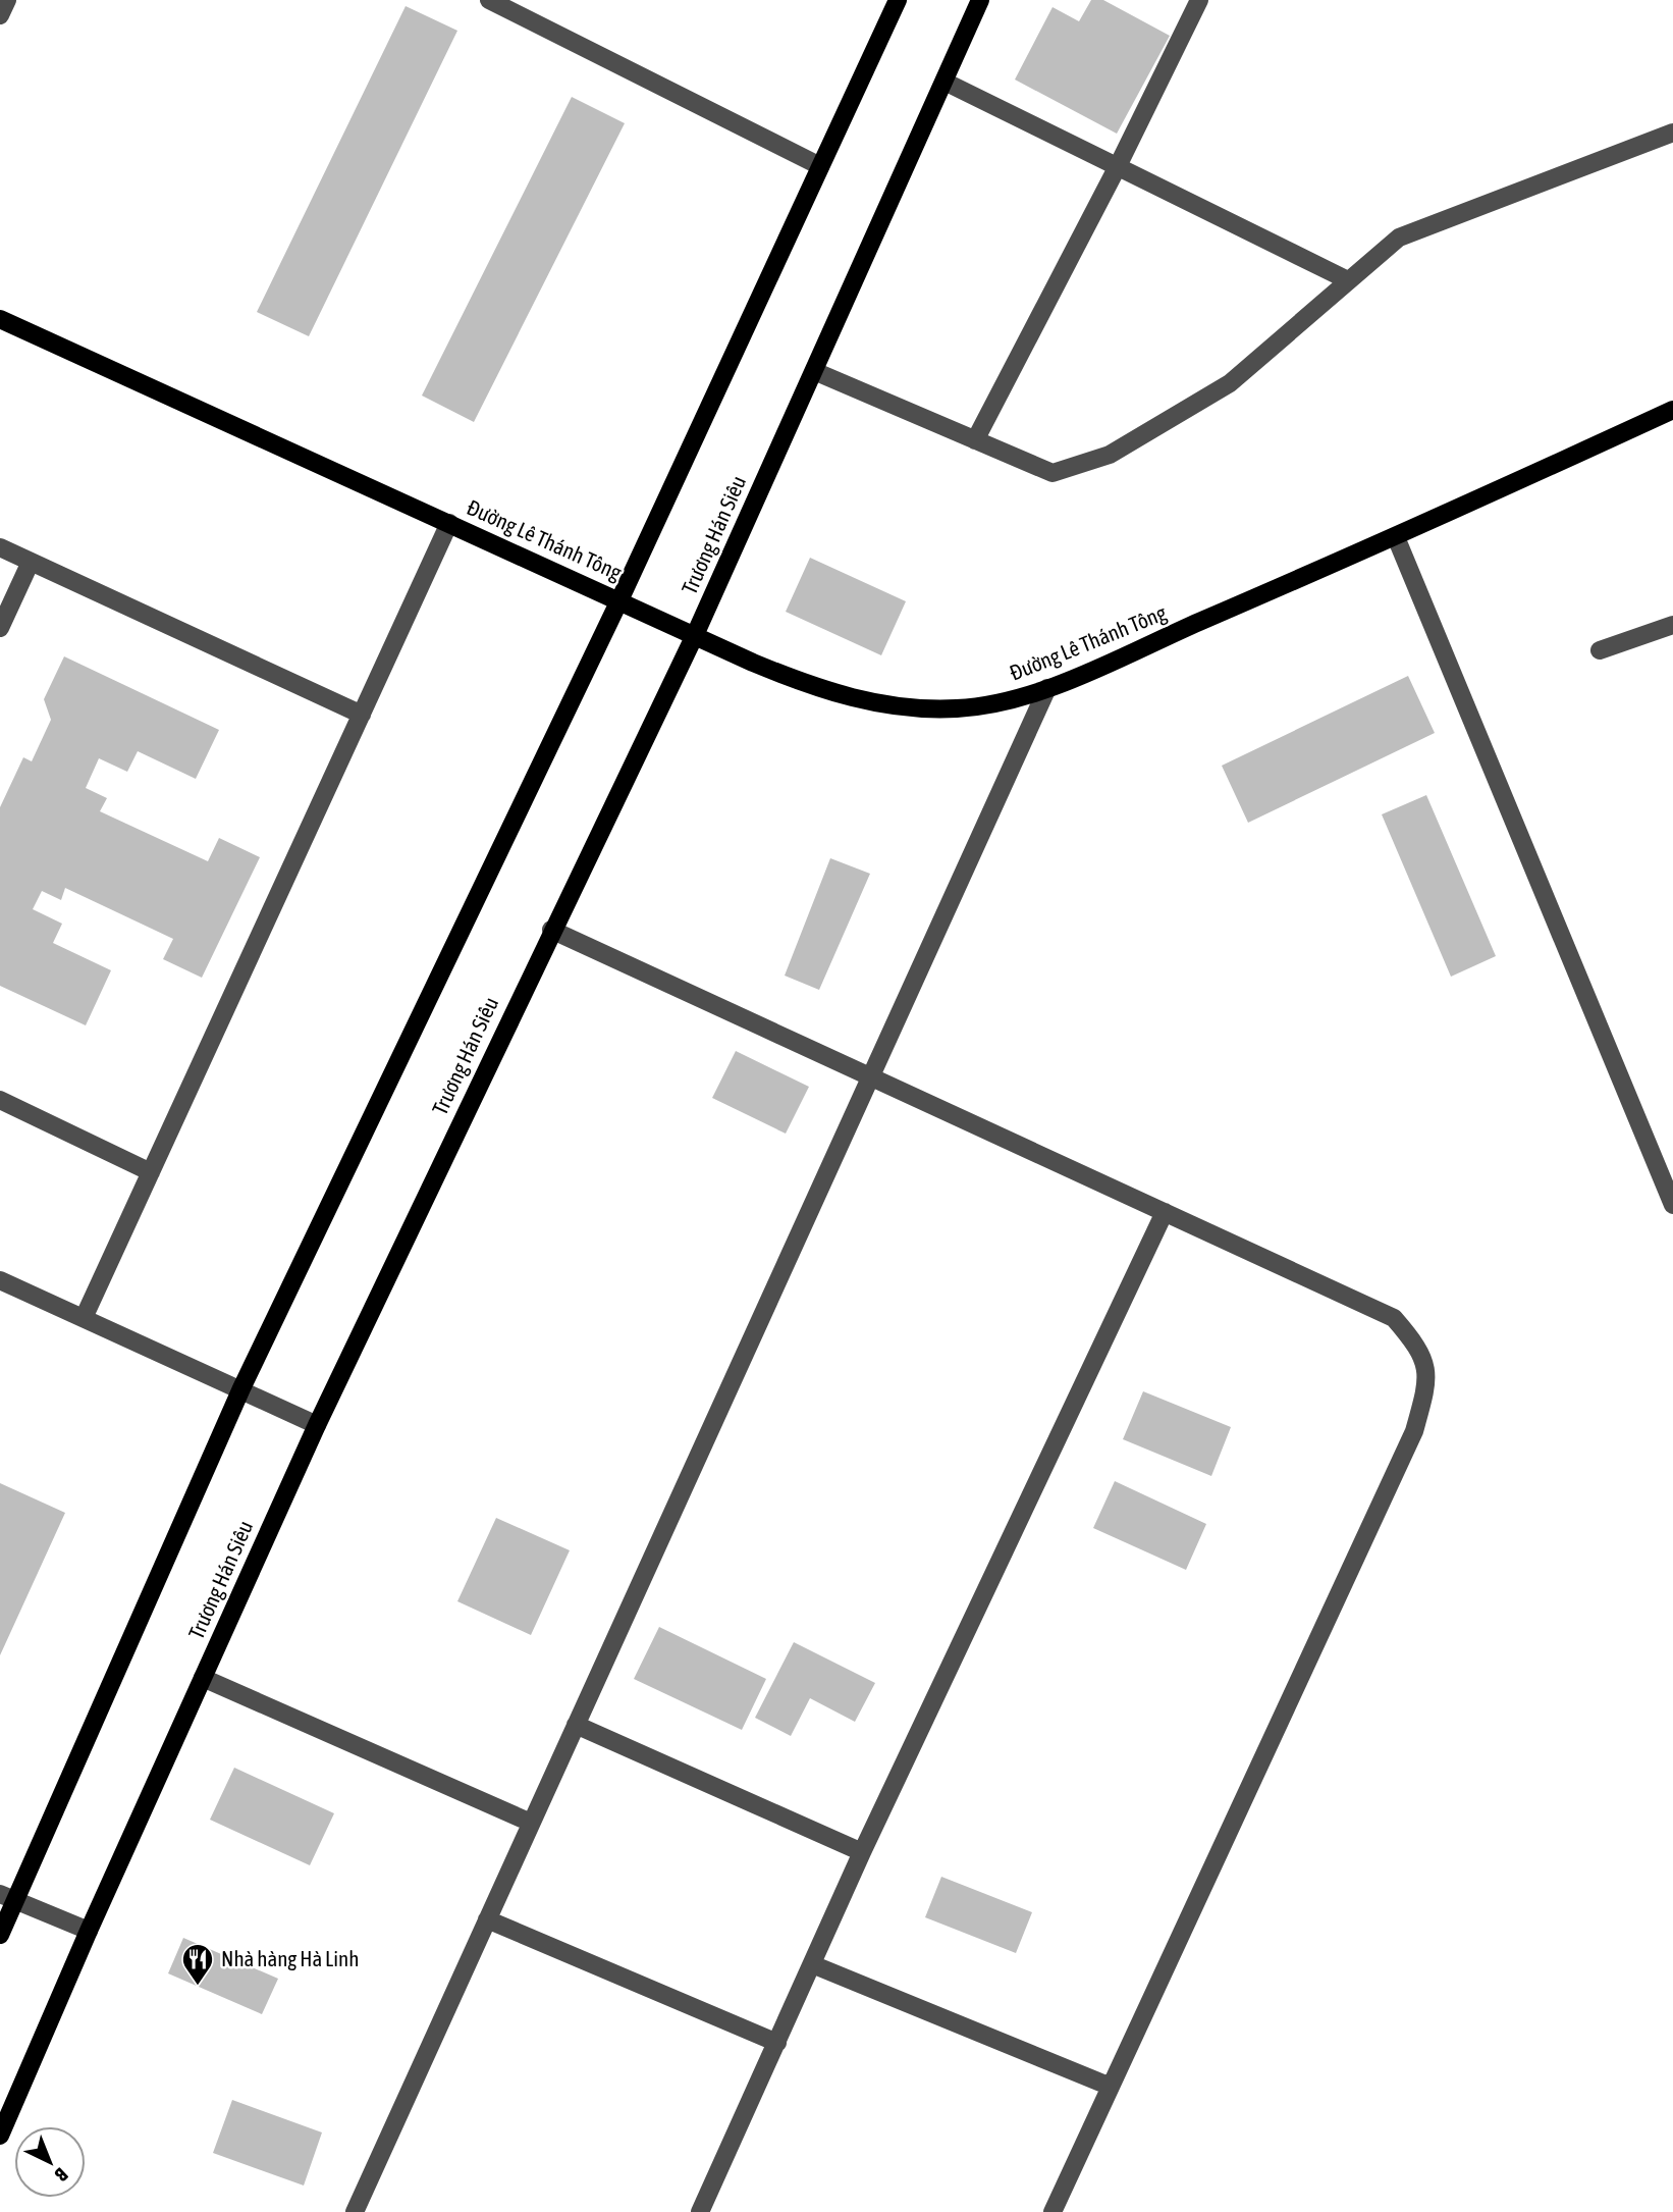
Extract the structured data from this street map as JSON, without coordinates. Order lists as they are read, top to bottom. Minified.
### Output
{"streets":{"main road":["Trương Hán Siêu","Đường Lê Thánh Tông"]},"crossings":[["Trương Hán Siêu","Đường Lê Thánh Tông"]],"places":{"restaurant":["Nhà hàng Hà Linh"]},"north":"bottom right"}
